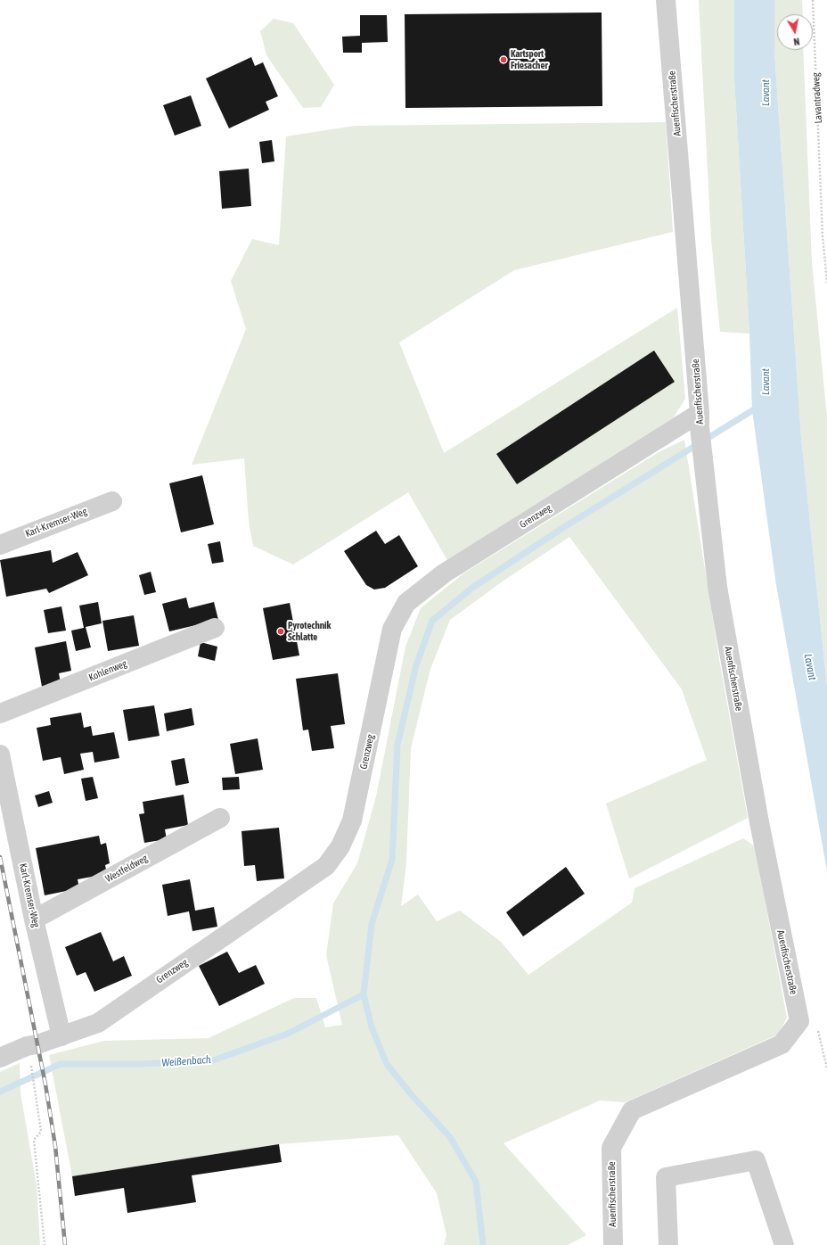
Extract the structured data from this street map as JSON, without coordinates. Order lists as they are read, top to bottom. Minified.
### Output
{"streets":{"street":["Auenfischerstraße","Grenzweg","Karl-Kremser-Weg","Kohlenweg","Westfeldweg"],"path":["Lavantradweg"]},"crossings":[["Auenfischerstraße","Grenzweg"],["Grenzweg","Karl-Kremser-Weg"],["Karl-Kremser-Weg","Westfeldweg"]],"water":["Lavant","Weißenbach"],"places":["Kartsport Friesacher","Pyrotechnik Schlatte"],"north":"bottom"}
